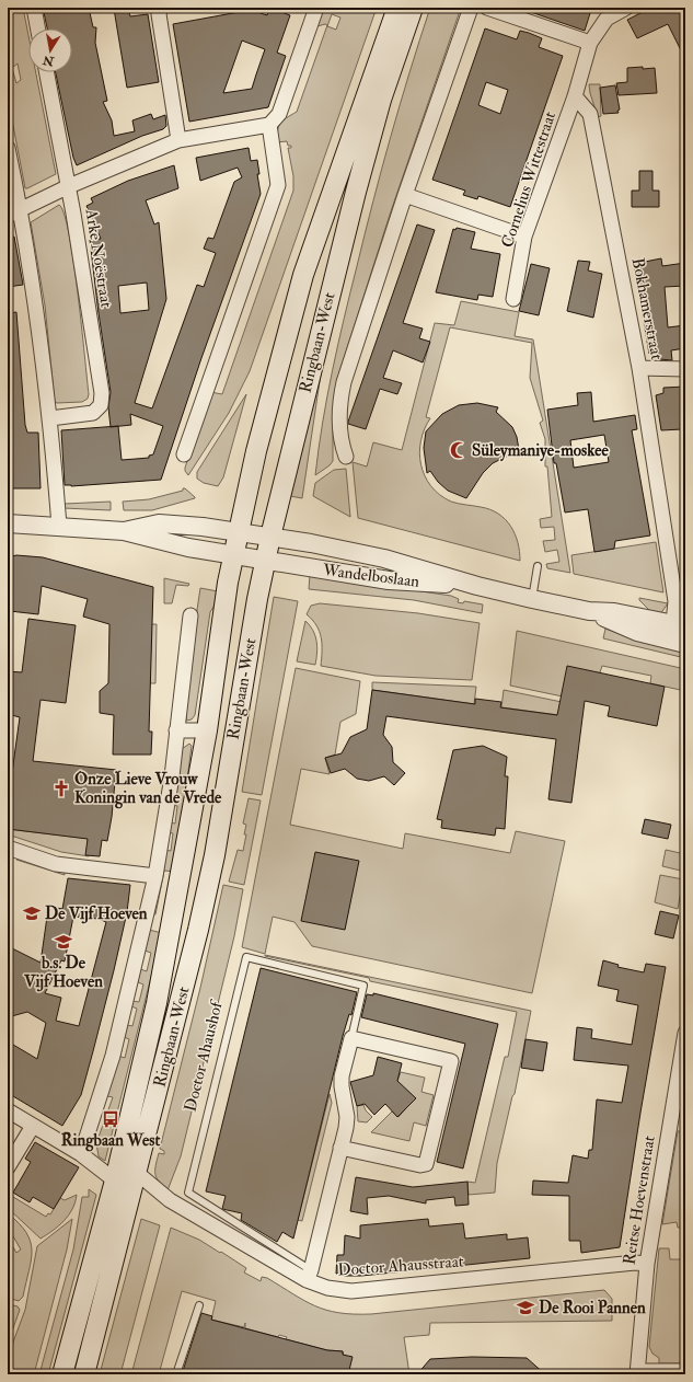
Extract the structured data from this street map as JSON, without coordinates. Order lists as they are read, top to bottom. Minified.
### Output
{"streets":{"main road":["Ringbaan-West"],"street":["Cornelius Wittestraat","Arke Noëstraat","Bokhamerstraat","Wandelboslaan","Doctor Ahaushof","Reitse Hoevenstraat","Doctor Ahausstraat"]},"crossings":[["Cornelius Wittestraat","Bokhamerstraat"],["Bokhamerstraat","Wandelboslaan"],["Ringbaan-West","Wandelboslaan"],["Ringbaan-West","Doctor Ahausstraat"],["Doctor Ahaushof","Doctor Ahausstraat"],["Reitse Hoevenstraat","Doctor Ahausstraat"]],"places":{"mosque":["Süleymaniye-moskee"],"church":["Onze Lieve Vrouw Koningin van de Vrede"],"school or university":["De Vijf Hoeven","b.s. De Vijf Hoeven","De Rooi Pannen"],"bus stop":["Ringbaan West"]},"north":"bottom"}
